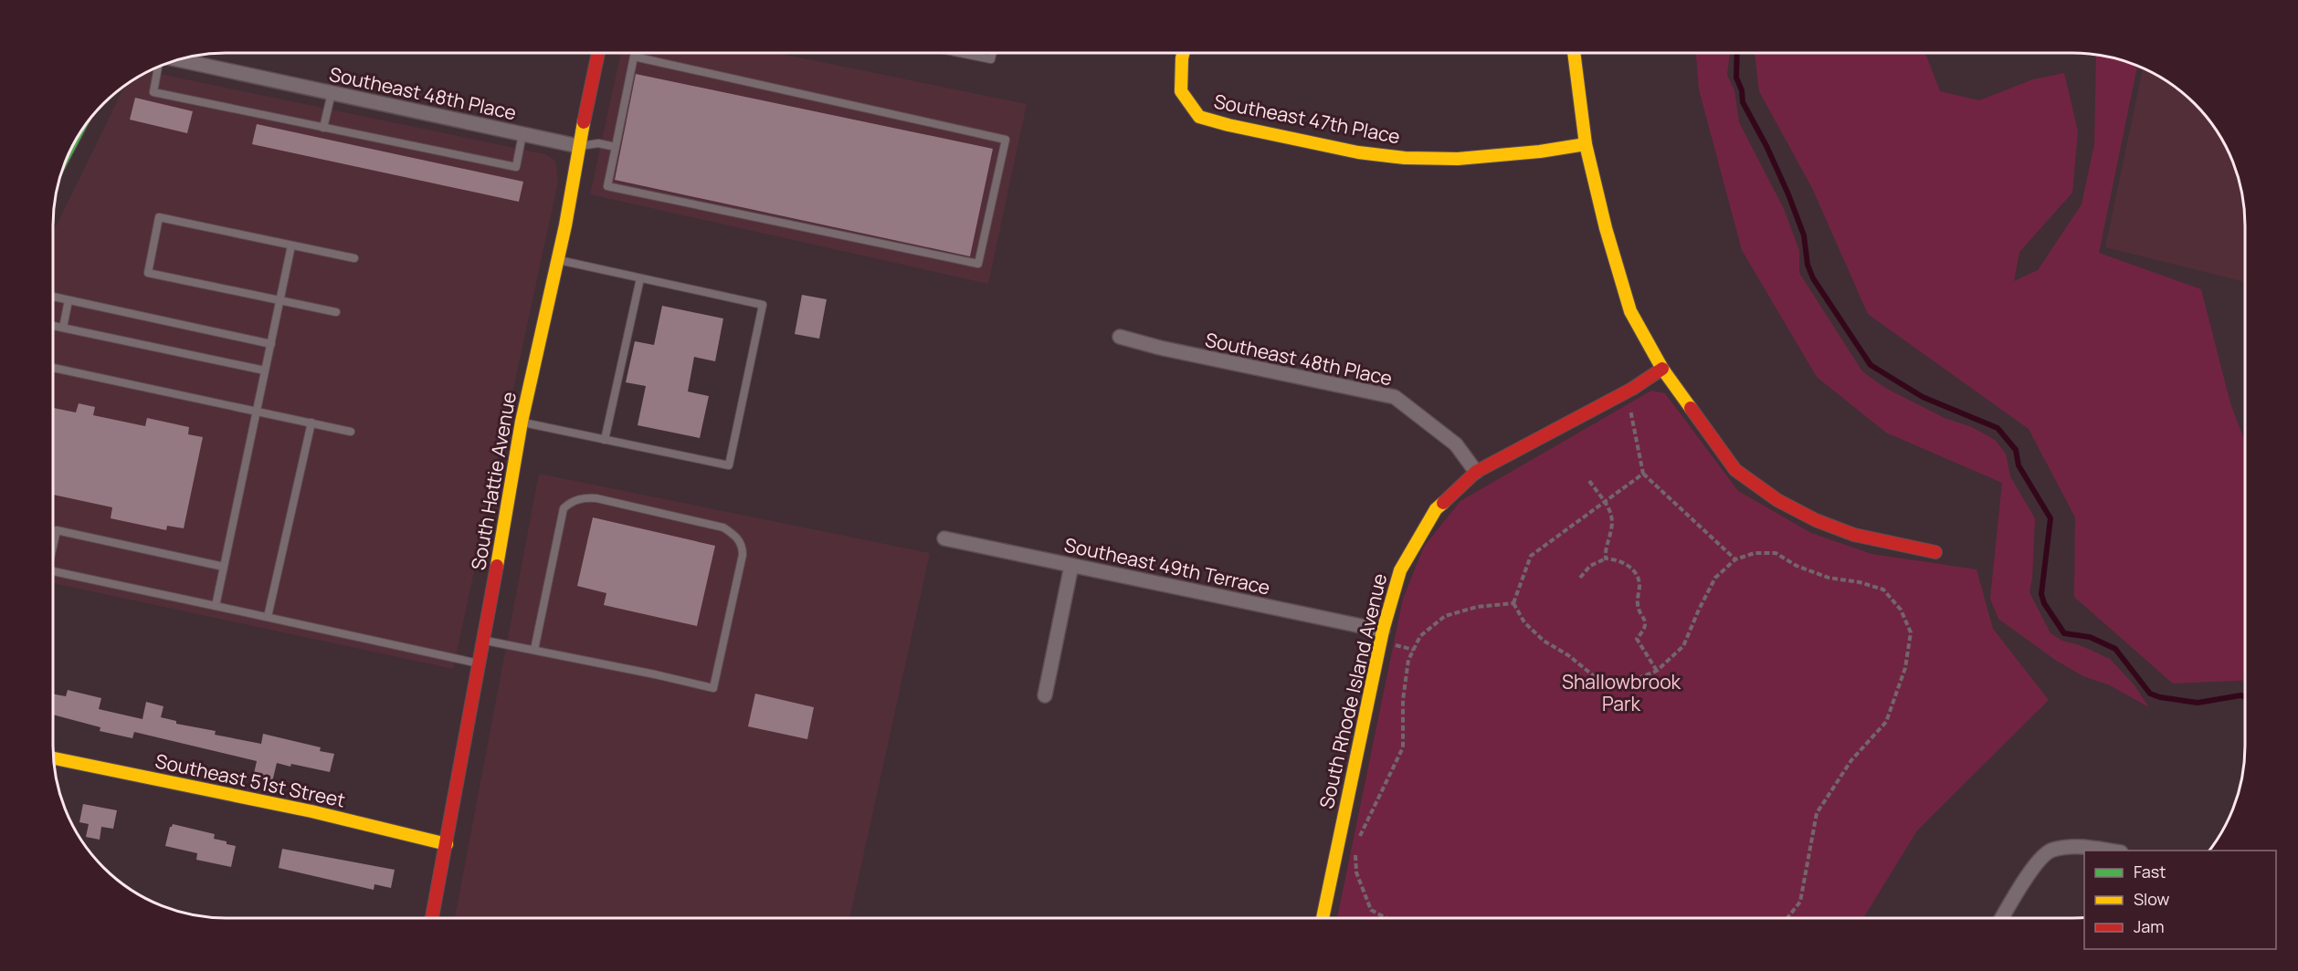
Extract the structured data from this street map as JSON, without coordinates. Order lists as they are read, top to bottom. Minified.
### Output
{"streets":{"street":["Southeast 48th Place","Southeast 47th Place","South Hattie Avenue","Southeast 49th Terrace","South Rhode Island Avenue","Southeast 51st Street"]},"crossings":[["Southeast 48th Place","South Hattie Avenue"],["Southeast 48th Place","South Rhode Island Avenue"],["South Hattie Avenue","Southeast 51st Street"],["Southeast 49th Terrace","South Rhode Island Avenue"]],"parks":["Shallowbrook Park"],"legend":["Fast","Slow","Jam"]}
